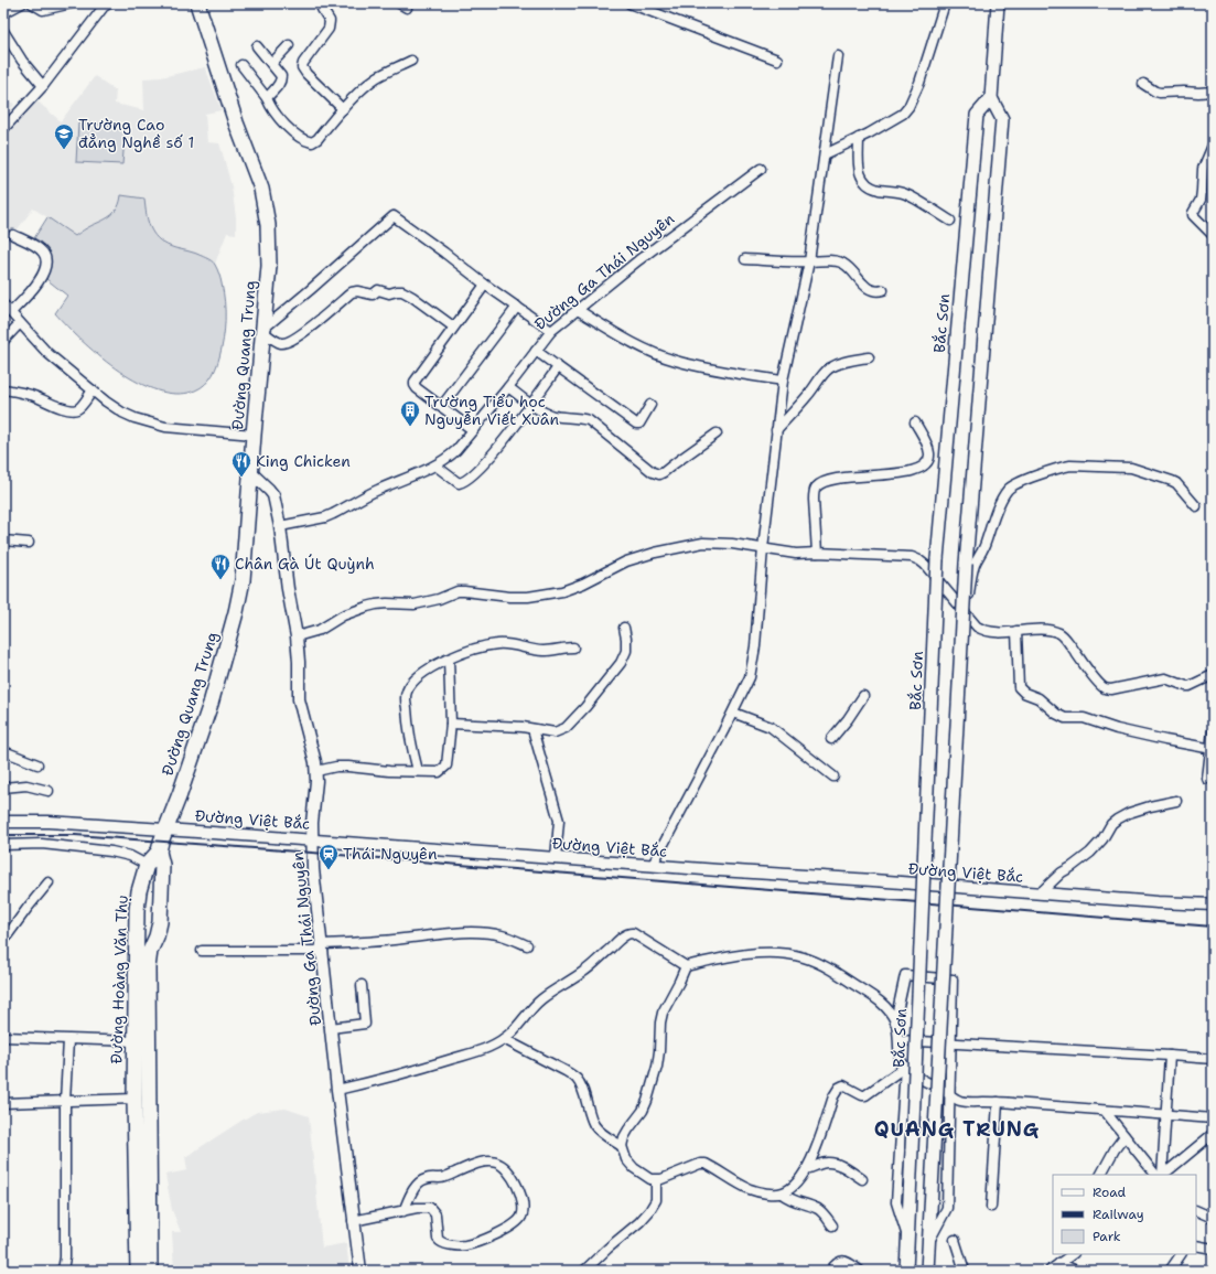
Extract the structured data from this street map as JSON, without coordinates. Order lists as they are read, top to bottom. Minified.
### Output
{"streets":{"main road":["Bắc Sơn","Đường Quang Trung","Đường Hoàng Văn Thụ"],"street":["Đường Ga Thái Nguyên","Đường Việt Bắc"]},"crossings":[["Đường Ga Thái Nguyên","Đường Quang Trung"],["Đường Ga Thái Nguyên","Đường Việt Bắc"],["Đường Quang Trung","Đường Việt Bắc"],["Đường Quang Trung","Đường Hoàng Văn Thụ"],["Đường Việt Bắc","Đường Hoàng Văn Thụ"]],"districts":["QUANG TRUNG"],"places":{"school or university":["Trường Cao đẳng Nghề số 1"],"building":["Trường Tiểu học Nguyễn Viết Xuân"],"restaurant":["King Chicken","Chân Gà Út Quỳnh"],"station":["Thái Nguyên"]},"legend":["Road","Railway","Park"]}
